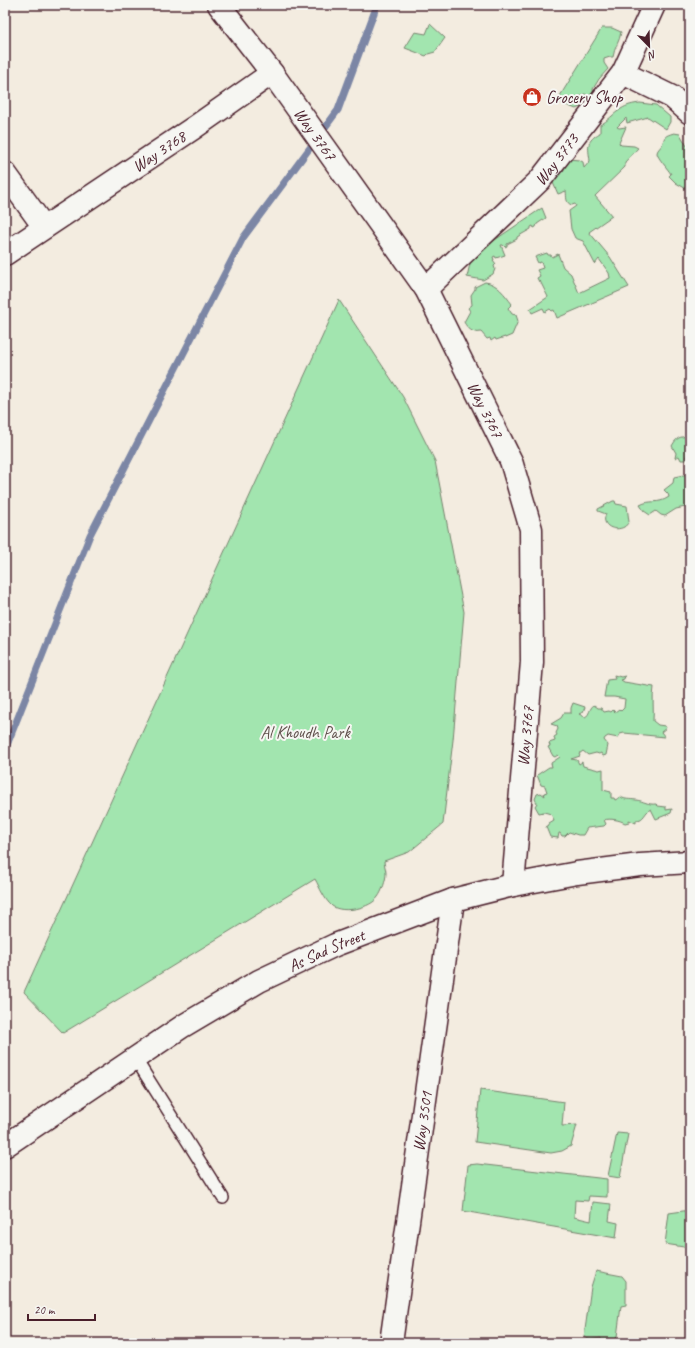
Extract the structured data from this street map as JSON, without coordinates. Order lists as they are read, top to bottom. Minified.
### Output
{"streets":{"street":["Way 3767","Way 3768","Way 3773","As Sad Street","Way 3501"]},"crossings":[["Way 3767","Way 3768"],["Way 3767","Way 3773"],["Way 3767","As Sad Street"],["As Sad Street","Way 3501"]],"parks":["Al Khoudh Park"],"places":{"shop":["Grocery Shop"]},"scale_bar":"20 m","north":"bottom right"}
